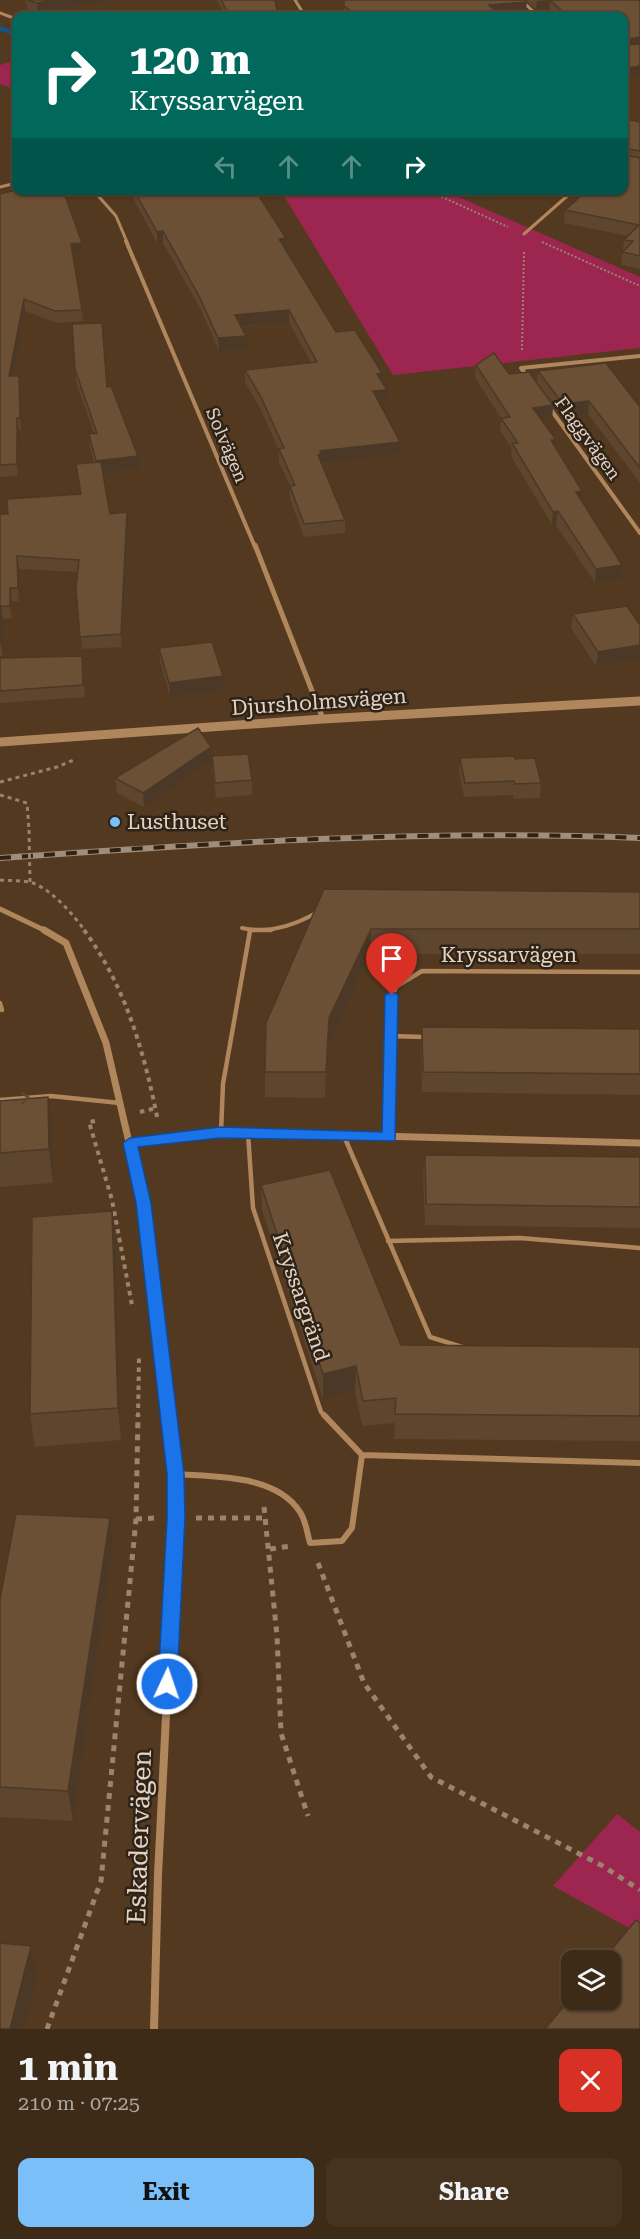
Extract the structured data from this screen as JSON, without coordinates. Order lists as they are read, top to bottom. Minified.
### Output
{"streets":{"street":["Flaggvägen","Solvägen","Djursholmsvägen","Eskadervägen"],"lane":["Kryssarvägen","Kryssargränd"]},"crossings":[["Solvägen","Djursholmsvägen"]],"places":["Lusthuset"],"page":{"turn":["120 m","Kryssarvägen"],"heading":["1 min","210 m · 07:25"],"buttons":["Exit","Share"]}}
